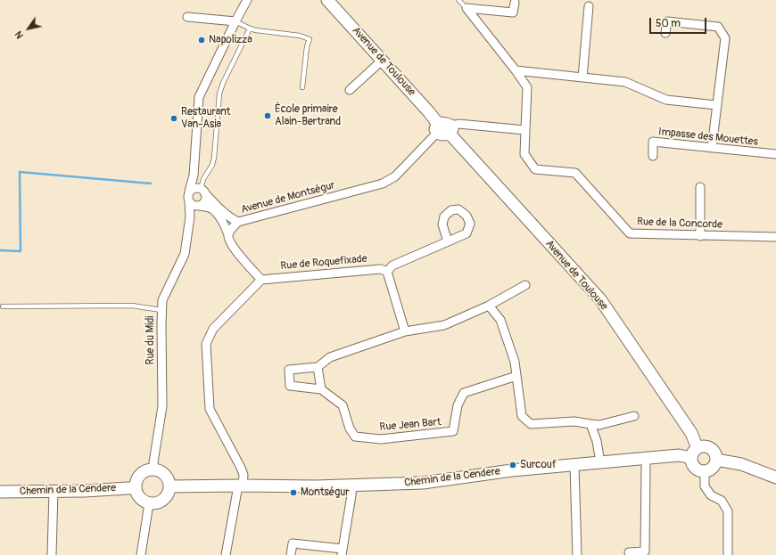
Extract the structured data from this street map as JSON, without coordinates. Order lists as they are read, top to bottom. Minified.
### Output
{"streets":{"street":["Avenue de Toulouse","Impasse des Mouettes","Avenue de Montségur","Rue de la Concorde","Rue de Roquefixade","Rue du Midi","Rue Jean Bart","Chemin de la Cendere"]},"crossings":[["Avenue de Toulouse","Avenue de Montségur"],["Avenue de Toulouse","Chemin de la Cendere"],["Avenue de Montségur","Rue du Midi"],["Rue du Midi","Chemin de la Cendere"]],"places":["Napolizza","École primaire Alain-Bertrand","Restaurant Van-Asia","Surcouf","Montségur"],"scale_bar":"50 m","north":"bottom left"}
